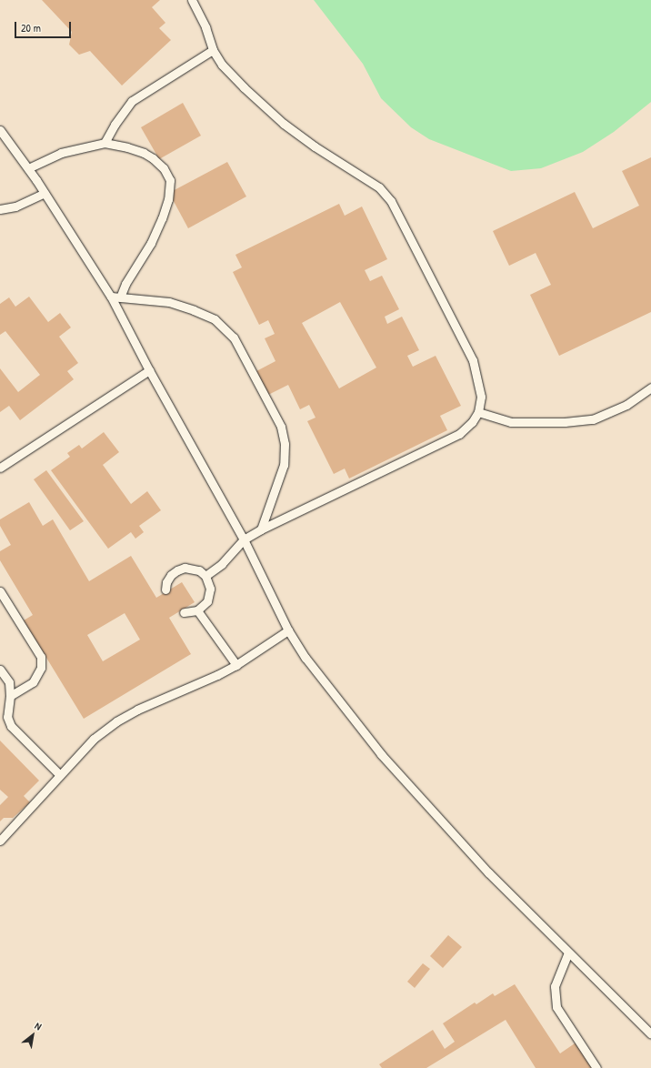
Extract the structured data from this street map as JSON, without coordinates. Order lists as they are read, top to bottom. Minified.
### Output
{"scale_bar":"20 m","north":"top right"}
